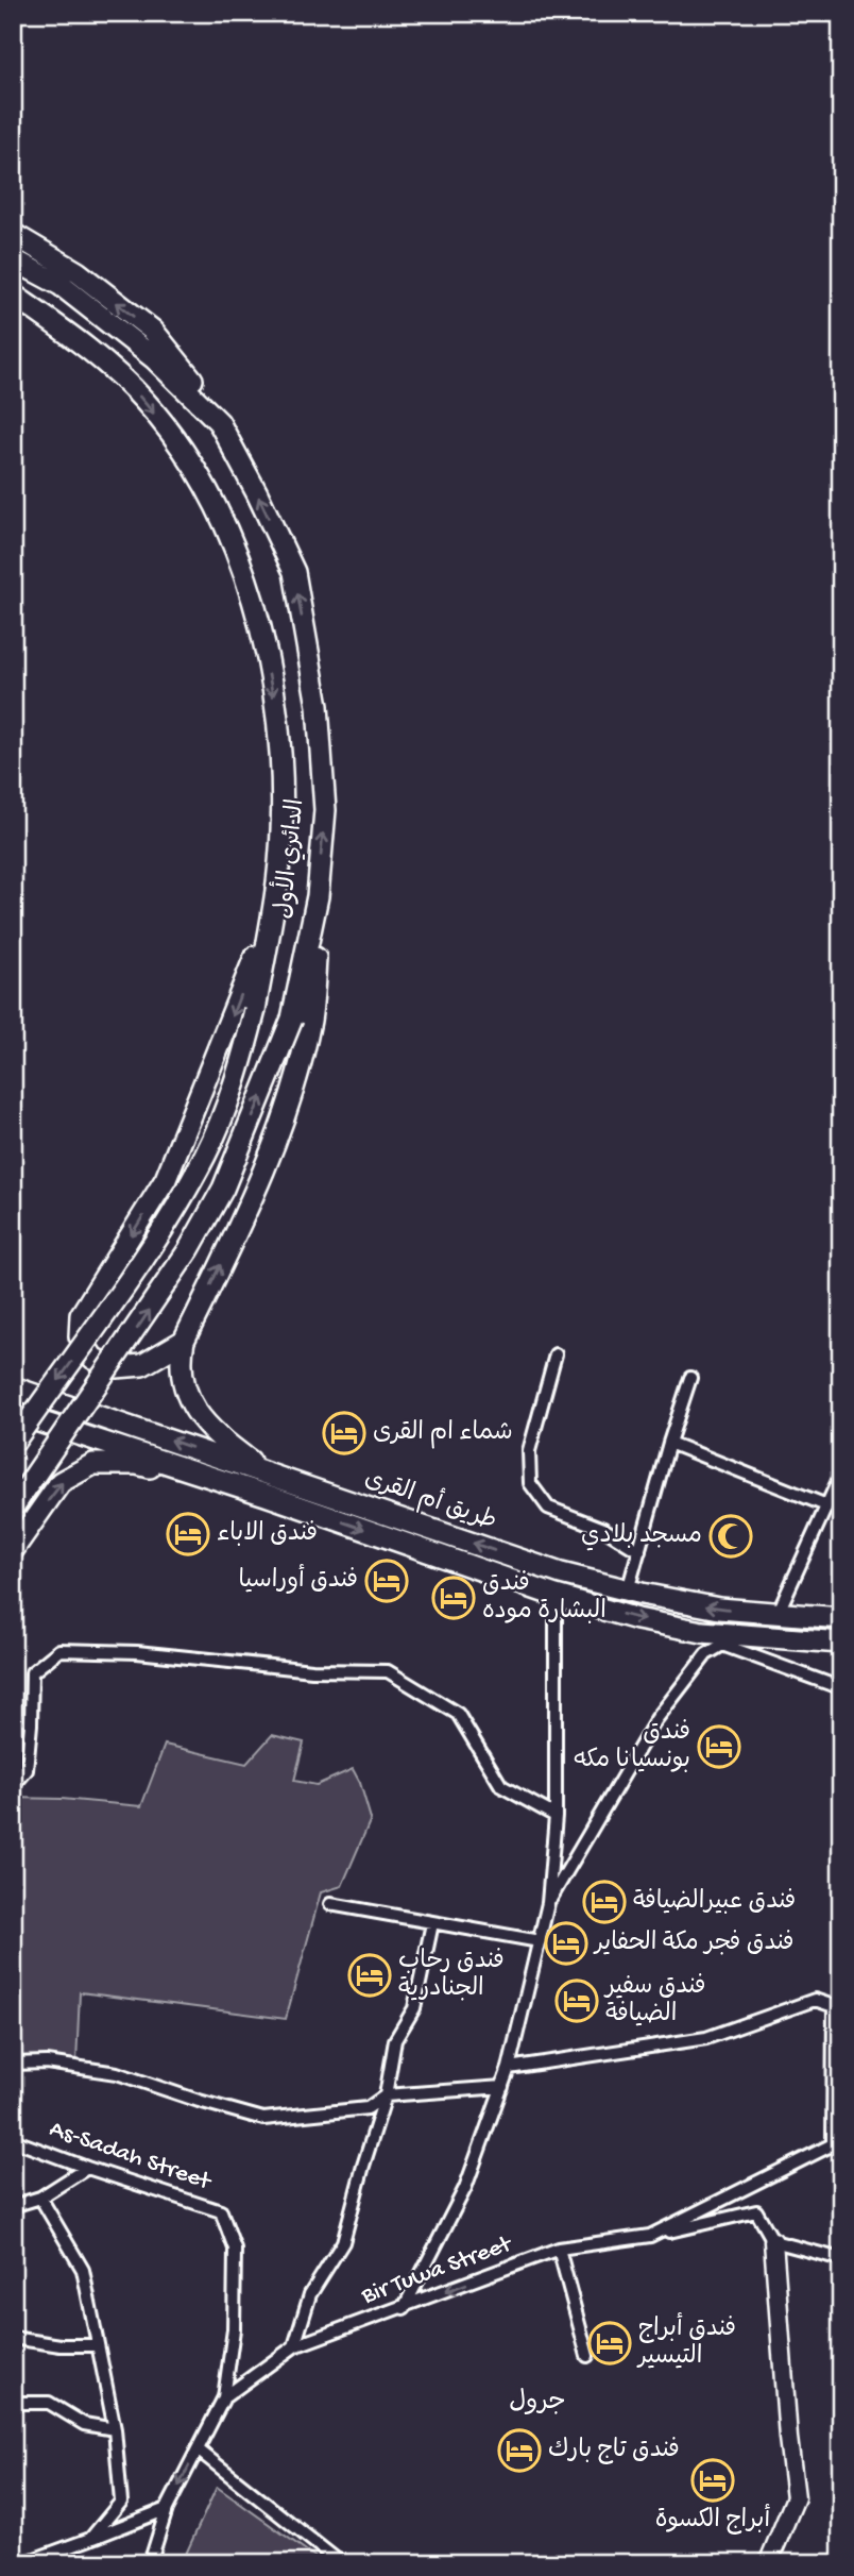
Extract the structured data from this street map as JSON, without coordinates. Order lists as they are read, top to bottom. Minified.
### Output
{"streets":{"highway":["الدائري الأول","طريق أم القرى"],"street":["As-Sadah Street","Bir Tuwa Street"]},"crossings":[["الدائري الأول","طريق أم القرى"],["As-Sadah Street","Bir Tuwa Street"]],"districts":["جرول"],"places":{"hotel":["شماء ام القرى","فندق الاباء","فندق أوراسيا","فندق البشارة موده","فندق بونسيانا مكه","فندق عبيرالضيافة","فندق فجر مكة الحفاير","فندق رحاب الجنادرية","فندق سفير الضيافة","فندق أبراج التيسير","فندق تاج بارك","أبراج الكسوة"],"mosque":["مسجد بلادي"]}}
